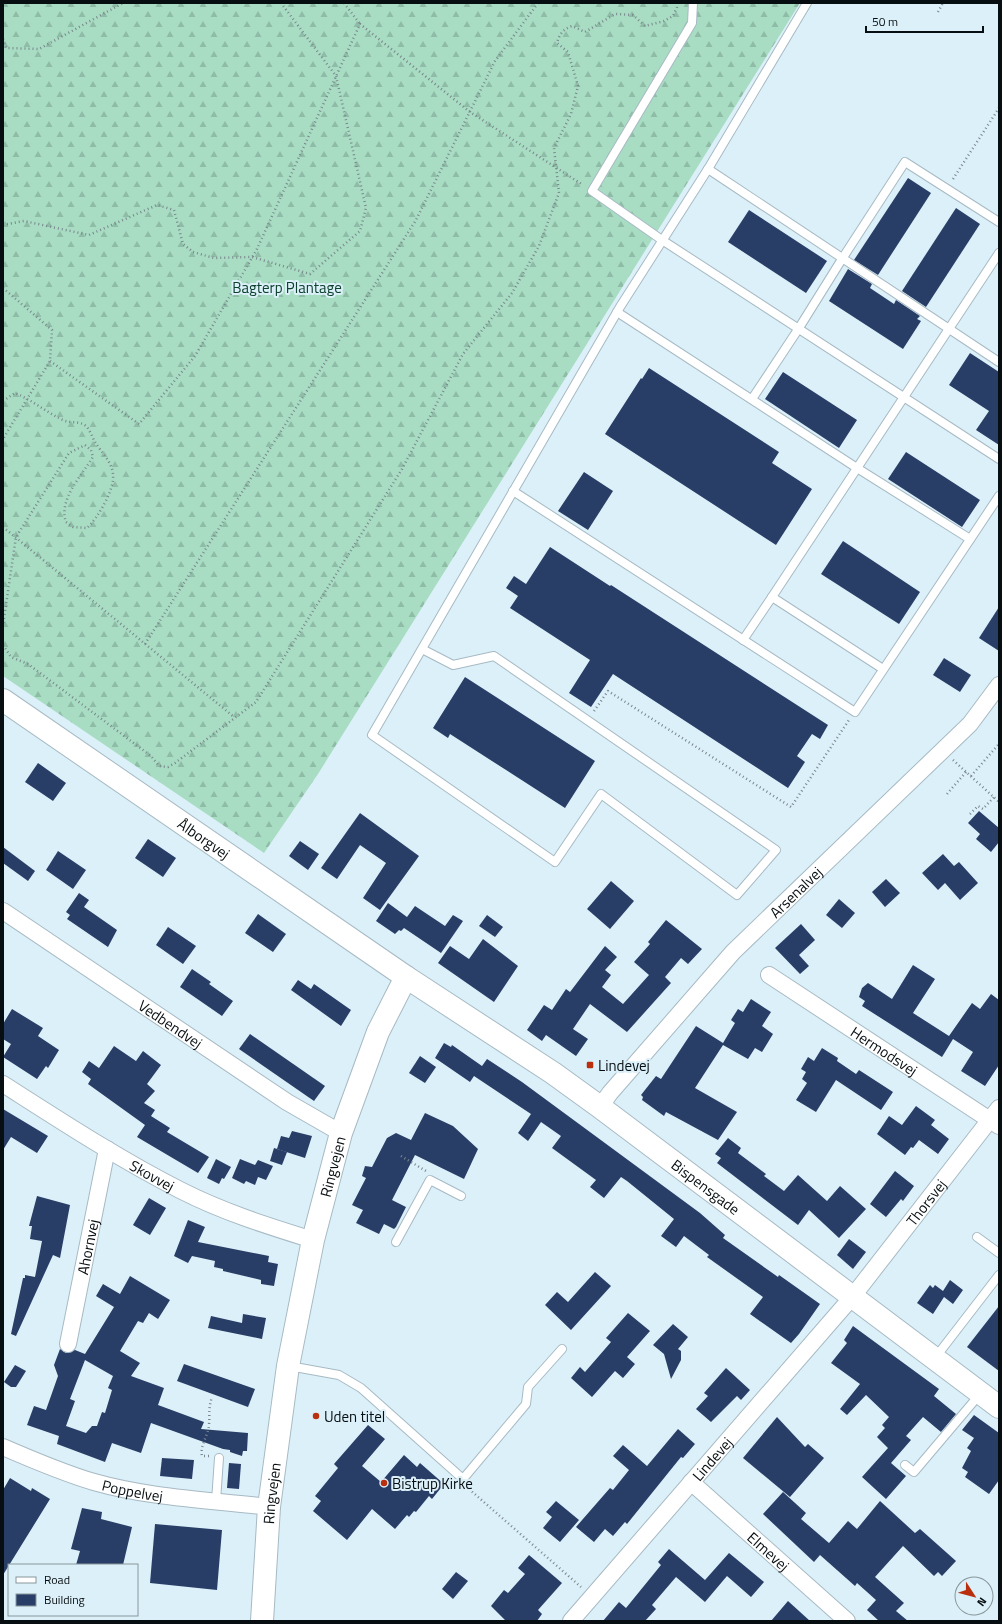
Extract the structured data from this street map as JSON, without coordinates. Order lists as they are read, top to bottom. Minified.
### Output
{"streets":{"main road":["Ålborgvej","Ringvejen","Bispensgade"],"street":["Arsenalvej","Vedbendvej","Hermodsvej","Skovvej","Thorsvej","Ahornvej","Lindevej","Poppelvej","Elmevej"]},"crossings":[["Ålborgvej","Ringvejen"],["Ålborgvej","Bispensgade"],["Arsenalvej","Bispensgade"],["Vedbendvej","Ringvejen"],["Hermodsvej","Thorsvej"],["Ringvejen","Skovvej"],["Ringvejen","Bispensgade"],["Ringvejen","Poppelvej"],["Skovvej","Ahornvej"],["Bispensgade","Thorsvej"],["Bispensgade","Lindevej"],["Thorsvej","Lindevej"],["Lindevej","Elmevej"]],"parks":["Bagterp Plantage"],"places":{"transit":["Lindevej"],"other":["Uden titel","Bistrup Kirke"]},"legend":["Road","Building"],"scale_bar":"50 m","north":"bottom right"}
